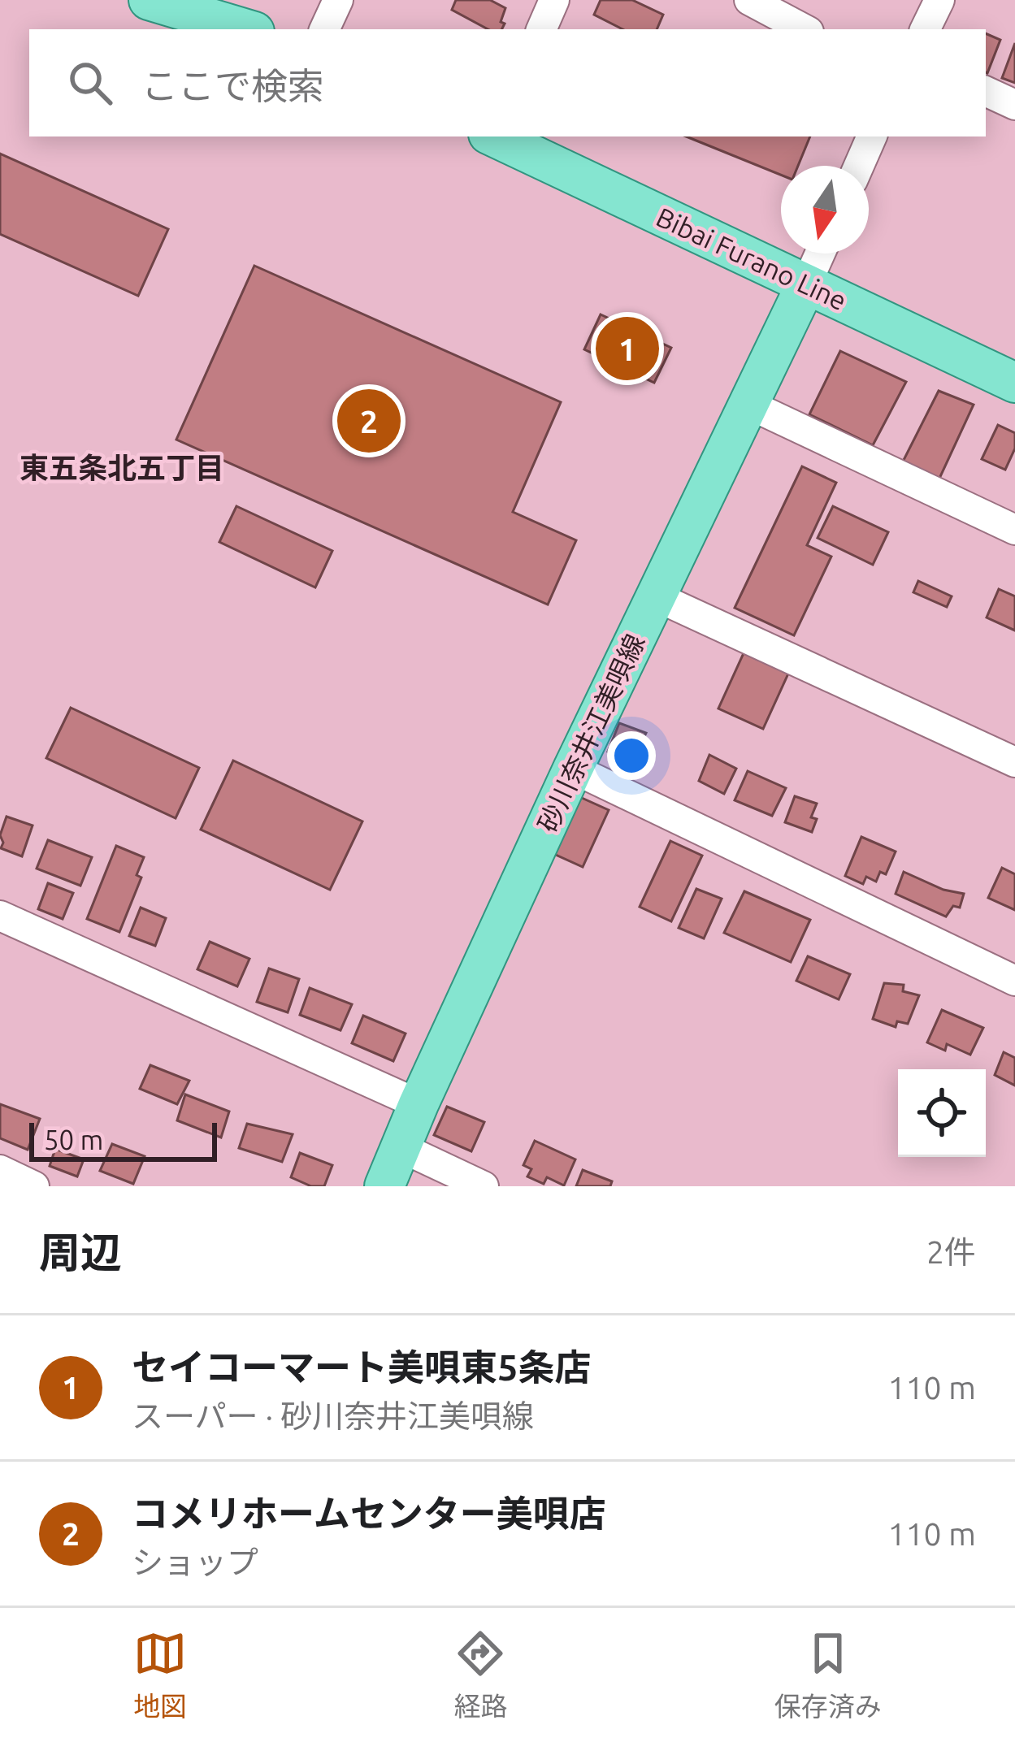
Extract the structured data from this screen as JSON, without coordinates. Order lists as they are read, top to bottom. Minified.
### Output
{"streets":{"main road":["Bibai Furano Line","砂川奈井江美唄線"]},"crossings":[["Bibai Furano Line","砂川奈井江美唄線"]],"districts":["東五条北五丁目"],"scale_bar":"50 m","north":"bottom","page":{"search":"ここで検索","pins":["1","2"],"scale":"50 m","heading":["周辺","2件"],"list":[{"mark":"1","name":"セイコーマート美唄東5条店","note":"スーパー · 砂川奈井江美唄線","value":"110 m"},{"mark":"2","name":"コメリホームセンター美唄店","note":"ショップ","value":"110 m"}],"nav":["地図","経路","保存済み"]}}
